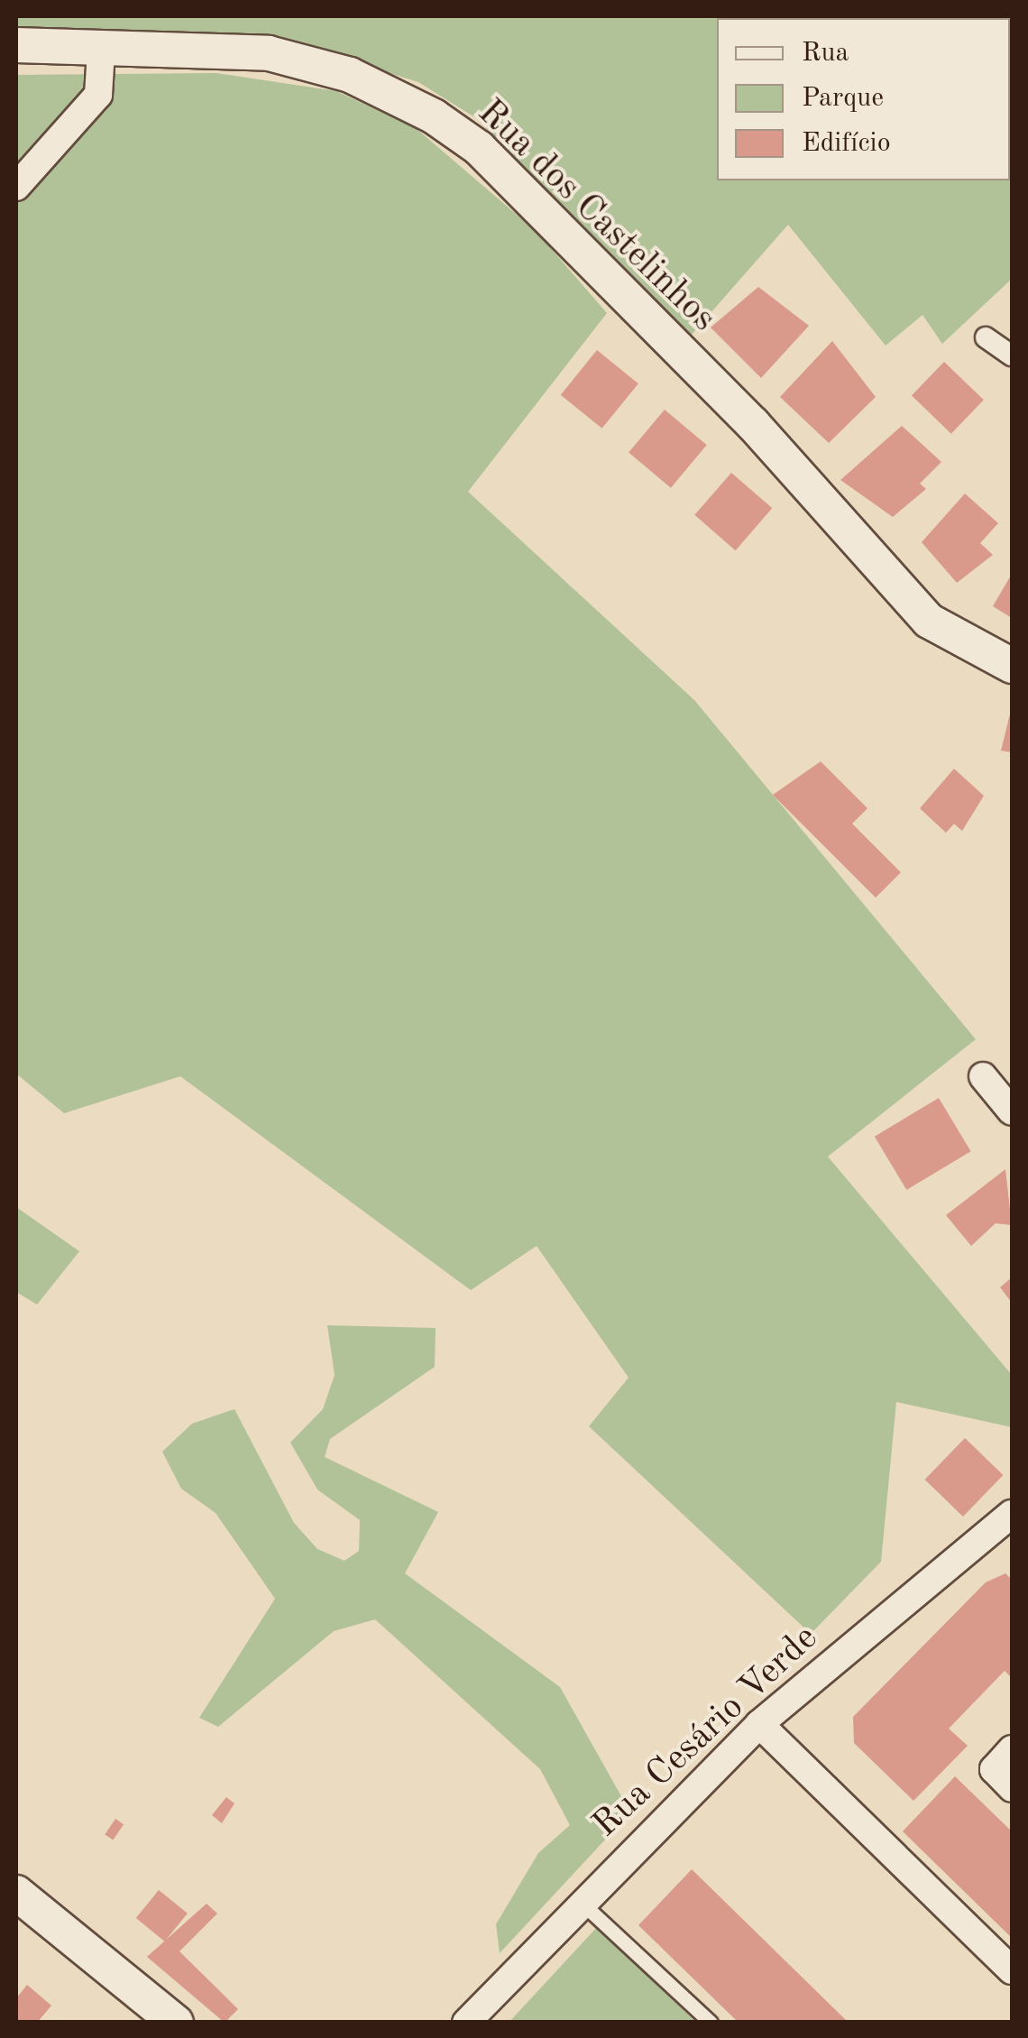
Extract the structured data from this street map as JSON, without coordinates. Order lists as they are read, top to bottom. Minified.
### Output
{"streets":{"street":["Rua dos Castelinhos","Rua Cesário Verde"]},"legend":["Rua","Parque","Edifício"]}
